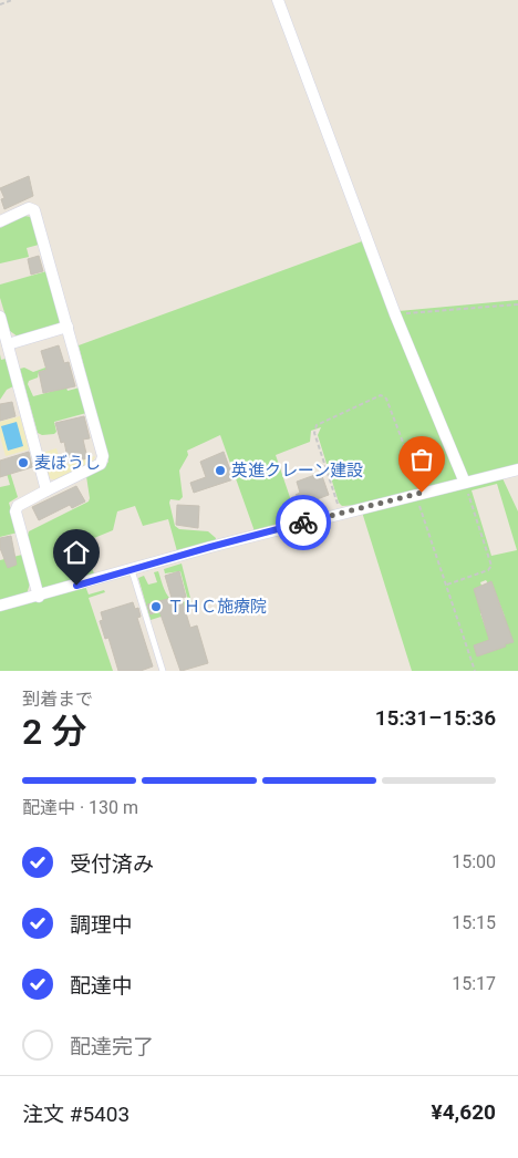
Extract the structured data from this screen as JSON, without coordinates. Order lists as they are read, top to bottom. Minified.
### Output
{"places":["麦ぼうし","英進クレーン建設","ＴＨＣ施療院"],"page":{"heading":["2 分","到着まで","15:31–15:36"],"panel":["注文 #5403","¥4,620"],"bar":"配達中 · 130 m","list":[["受付済み","15:00"],["調理中","15:15"],["配達中","15:17"],"配達完了"]}}
